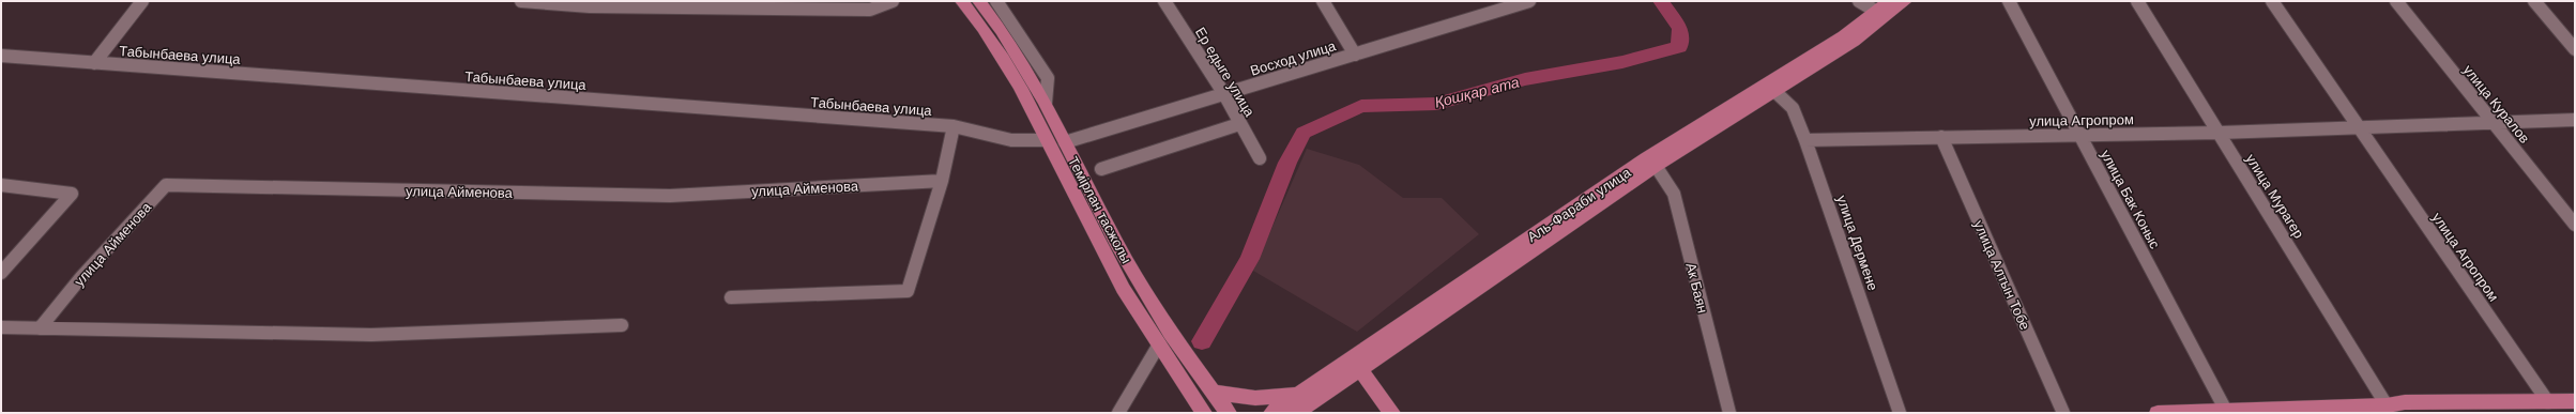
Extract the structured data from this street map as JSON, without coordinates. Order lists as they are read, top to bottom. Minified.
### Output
{"streets":{"main road":["Аль-Фараби улица","Темірлан тасжолы"],"street":["Табынбаева улица","Восход улица","Ер едыге улица","улица Куралов","улица Агропром","улица Айменова","улица Мурагер","улица Бак Коныс","улица Дермене","улица Алтын Тобе","Ак Баян"]},"crossings":[["Табынбаева улица","Темірлан тасжолы"],["Восход улица","Ер едыге улица"],["Восход улица","Темірлан тасжолы"],["улица Куралов","улица Агропром"],["улица Агропром","улица Мурагер"],["улица Агропром","улица Бак Коныс"],["улица Агропром","улица Дермене"],["улица Агропром","улица Алтын Тобе"],["Аль-Фараби улица","улица Дермене"],["Аль-Фараби улица","Ак Баян"]],"water":["Қошқар ата"]}
